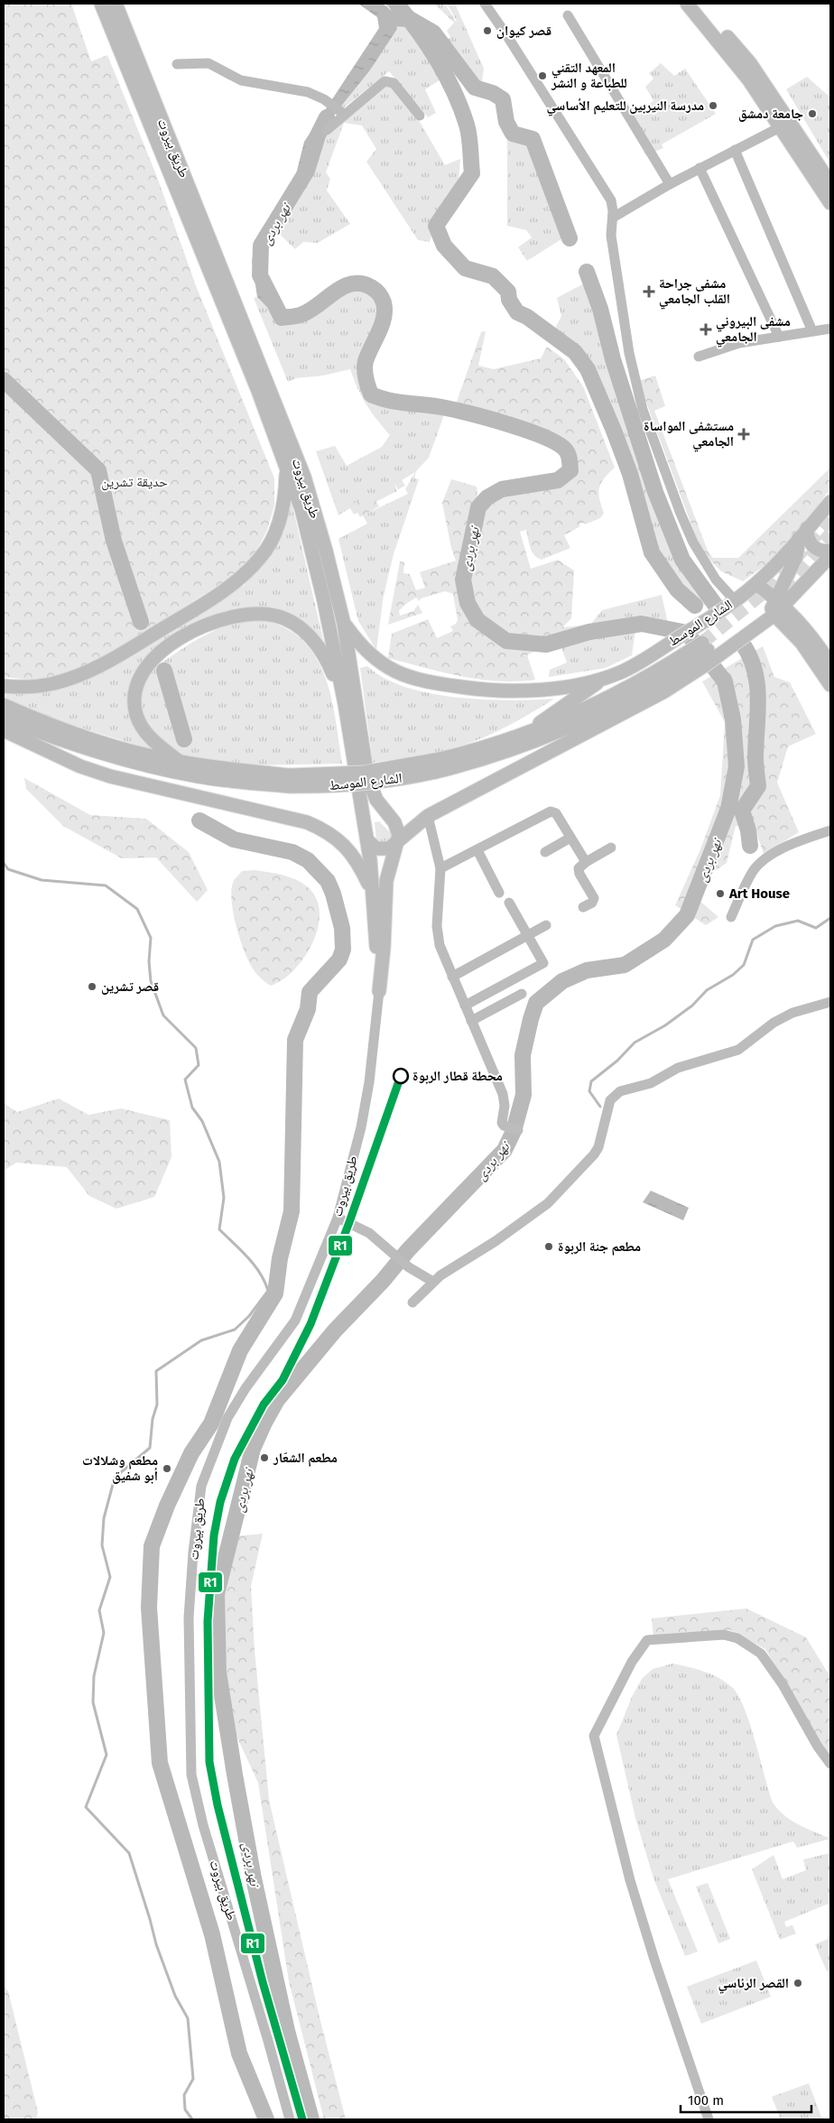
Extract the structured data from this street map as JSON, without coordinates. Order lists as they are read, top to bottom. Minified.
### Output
{"streets":{"main road":["طريق بيروت","الشارع الموسط"]},"crossings":[["طريق بيروت","الشارع الموسط"]],"water":["نهر بردى"],"parks":["حديقة تشرين"],"places":{"other":["قصر كيوان","المعهد التقني للطباعة و النشر","مدرسة النيربين للتعليم الأساسي","جامعة دمشق","Art House","قصر تشرين","محطة قطار الربوة","مطعم جنة الربوة","مطعم الشعّار","مطعم وشلالات أبو شفيق","القصر الرئاسي"],"health":["مشفى جراحة القلب الجامعي","مشفى البيروني الجامعي","مستشفى المواساة الجامعي"]},"lines":["transit line R1"],"scale_bar":"100 m"}
